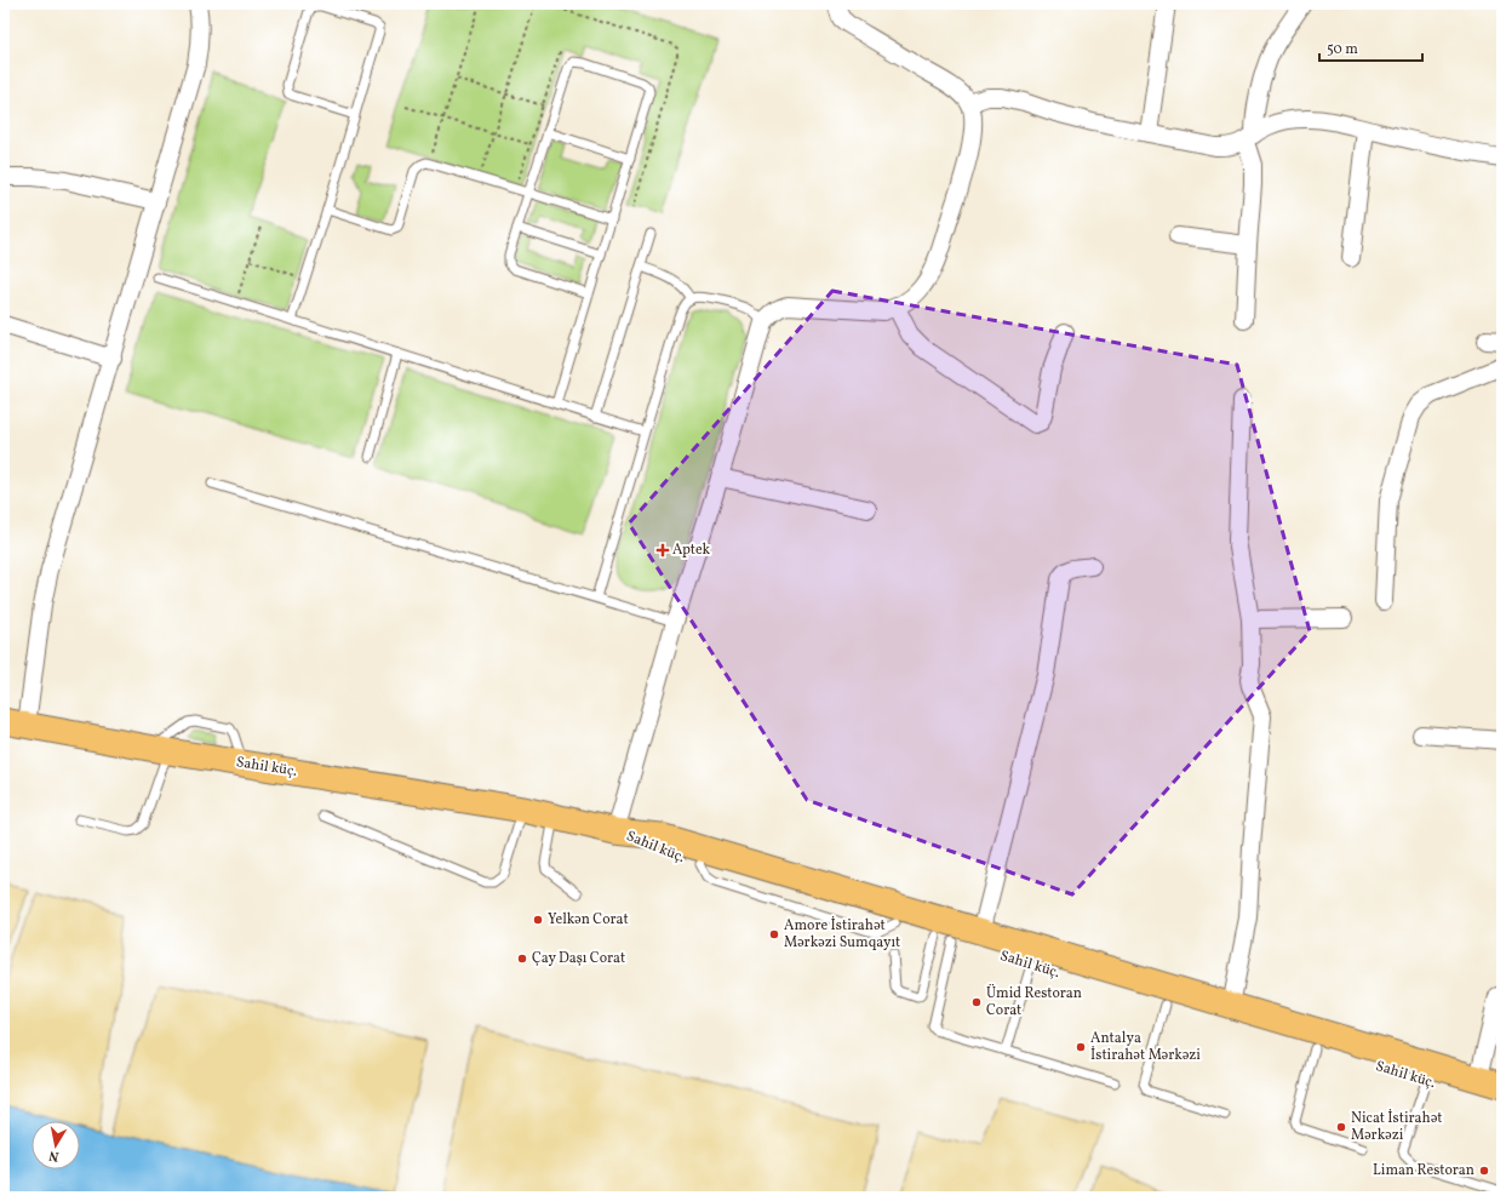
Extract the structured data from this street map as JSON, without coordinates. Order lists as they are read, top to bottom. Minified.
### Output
{"streets":{"main road":["Sahil küç."]},"places":{"health":["Aptek"],"other":["Yelkən Corat","Amore İstirahət Mərkəzi Sumqayıt","Çay Daşı Corat","Ümid Restoran Corat","Antalya İstirahət Mərkəzi","Nicat İstirahət Mərkəzi","Liman Restoran"]},"scale_bar":"50 m","north":"bottom"}
